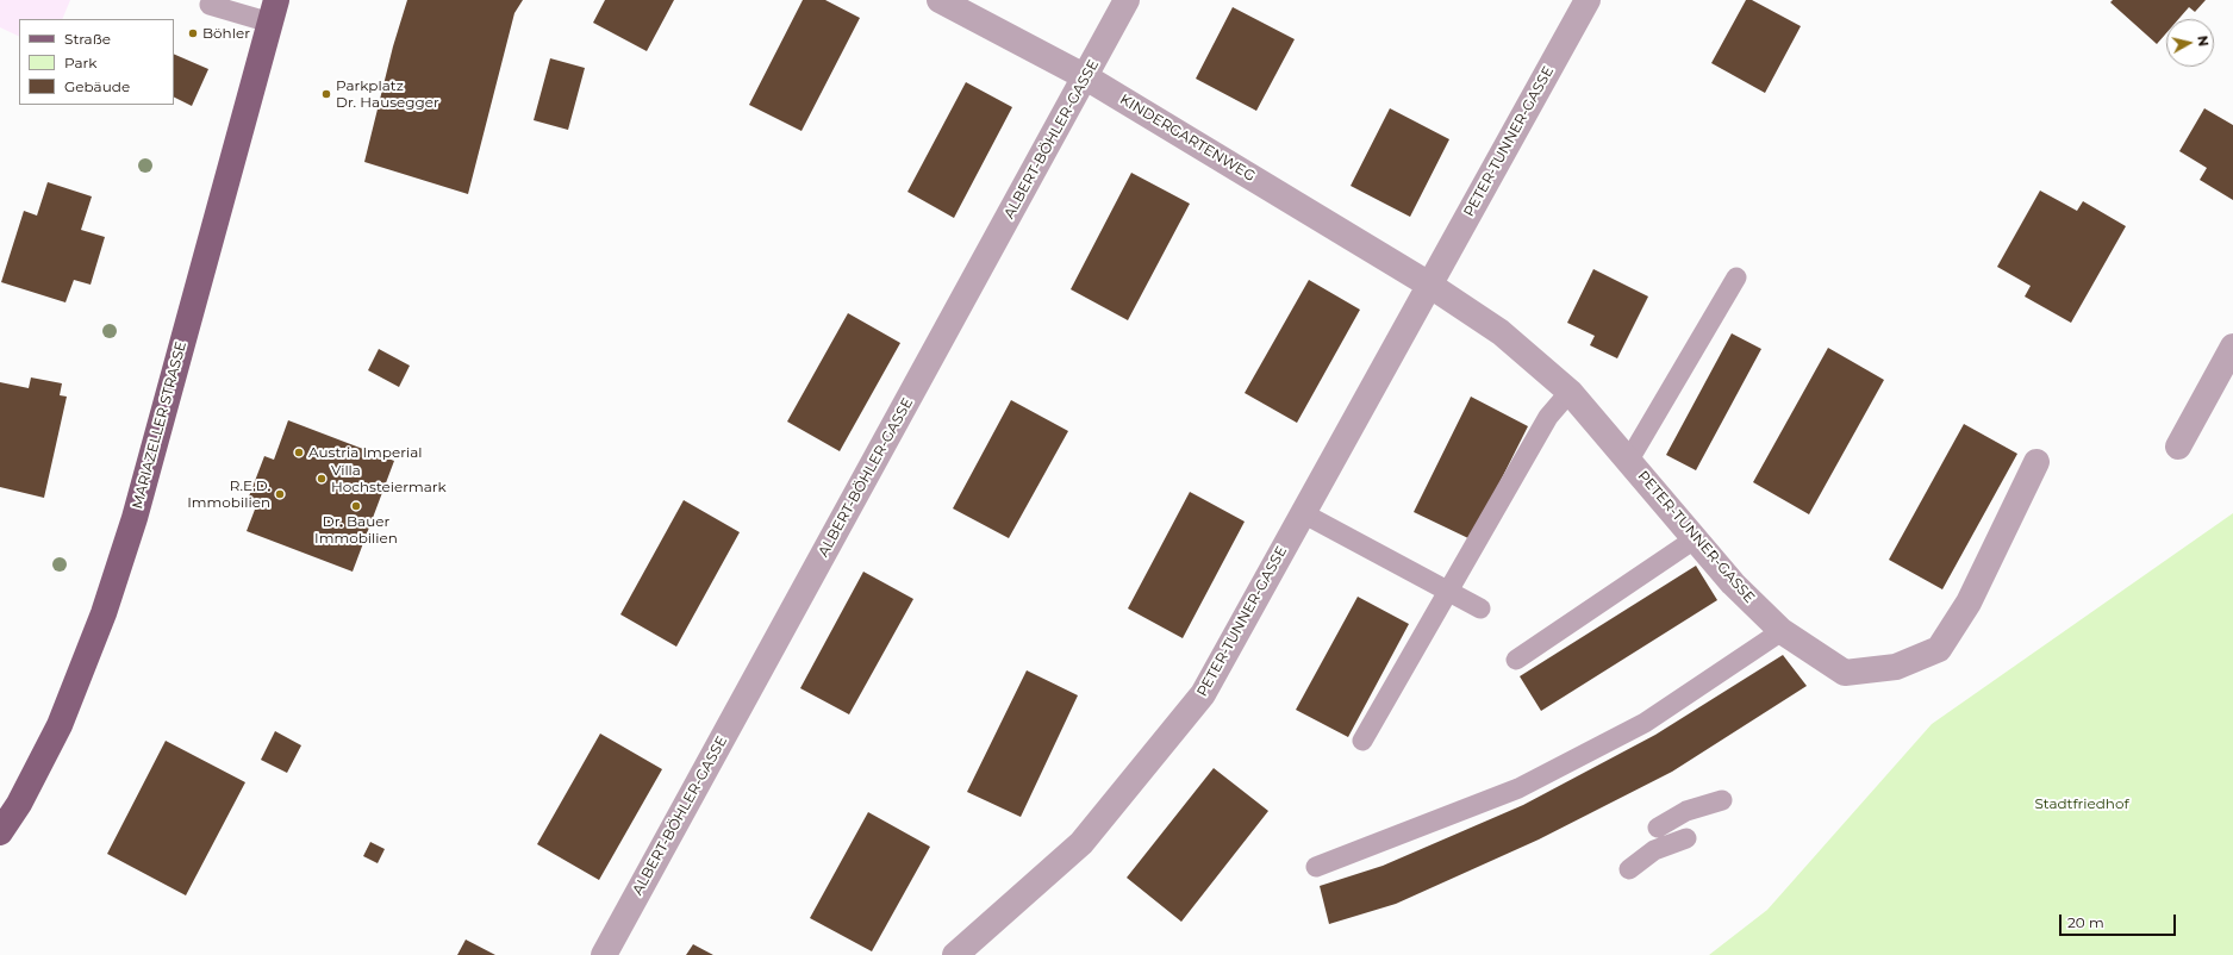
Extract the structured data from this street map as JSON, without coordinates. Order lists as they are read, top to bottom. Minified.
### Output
{"streets":{"main road":["MARIAZELLER STRASSE"],"street":["KINDERGARTENWEG","ALBERT-BÖHLER-GASSE","PETER-TUNNER-GASSE"]},"crossings":[["KINDERGARTENWEG","ALBERT-BÖHLER-GASSE"],["KINDERGARTENWEG","PETER-TUNNER-GASSE"]],"parks":["Stadtfriedhof"],"places":["Böhler","Parkplatz Dr. Hausegger","Austria Imperial","Villa Hochsteiermark","R.E.D. Immobilien","Dr. Bauer Immobilien"],"legend":["Straße","Park","Gebäude"],"scale_bar":"20 m","north":"right"}
